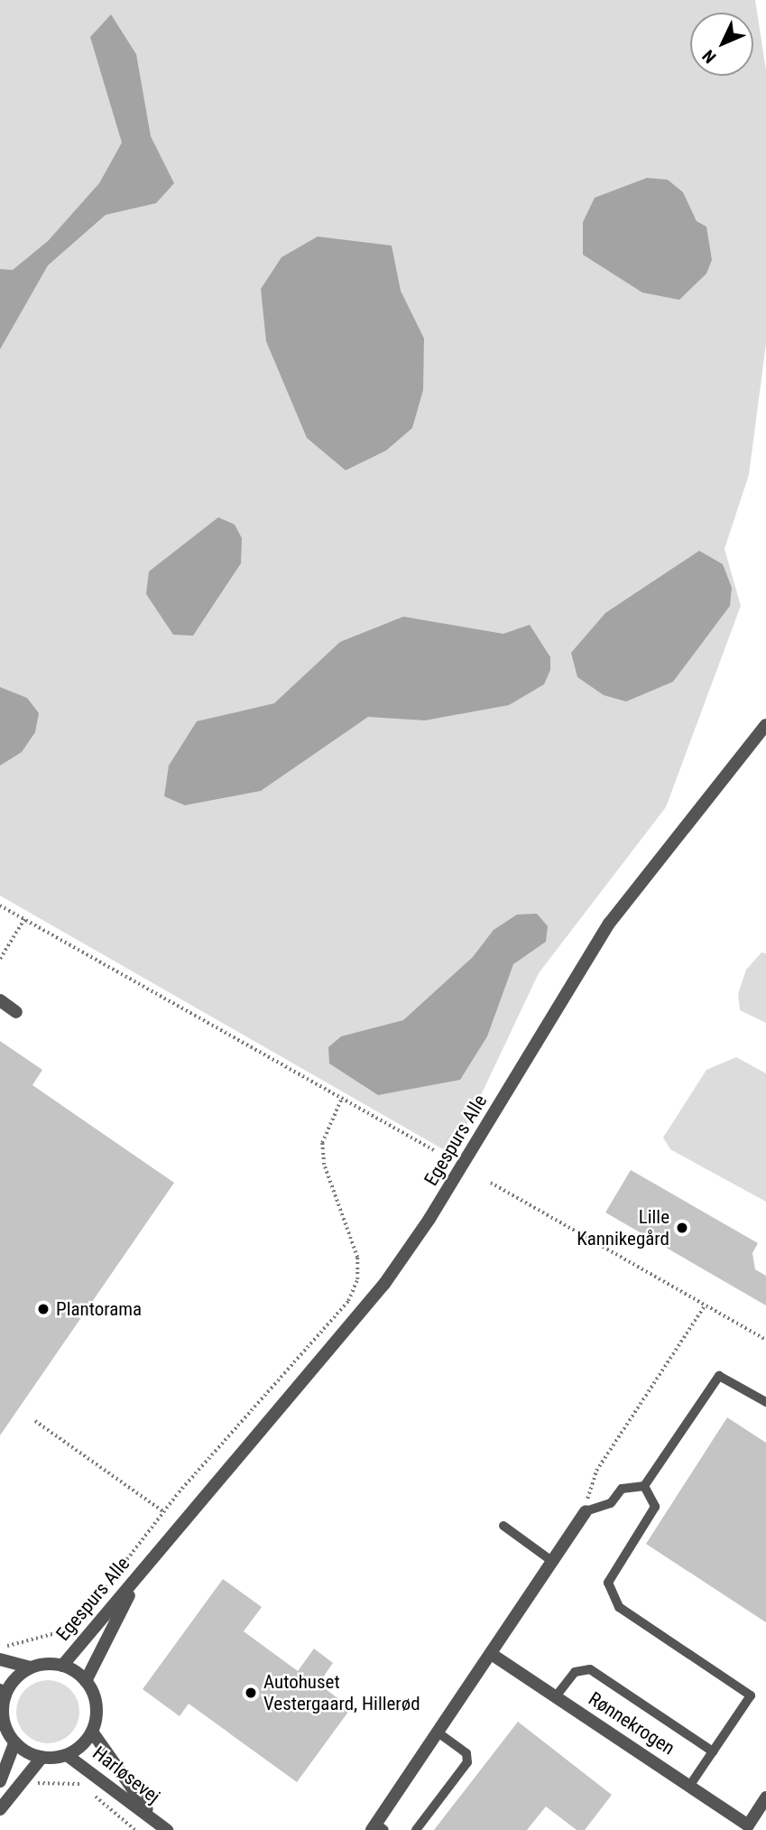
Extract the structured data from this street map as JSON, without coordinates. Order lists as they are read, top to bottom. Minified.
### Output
{"streets":{"street":["Egespurs Alle","Rønnekrogen","Harløsevej"]},"crossings":[["Egespurs Alle","Harløsevej"]],"places":["Lille Kannikegård","Plantorama","Autohuset Vestergaard, Hillerød"],"north":"bottom left"}
